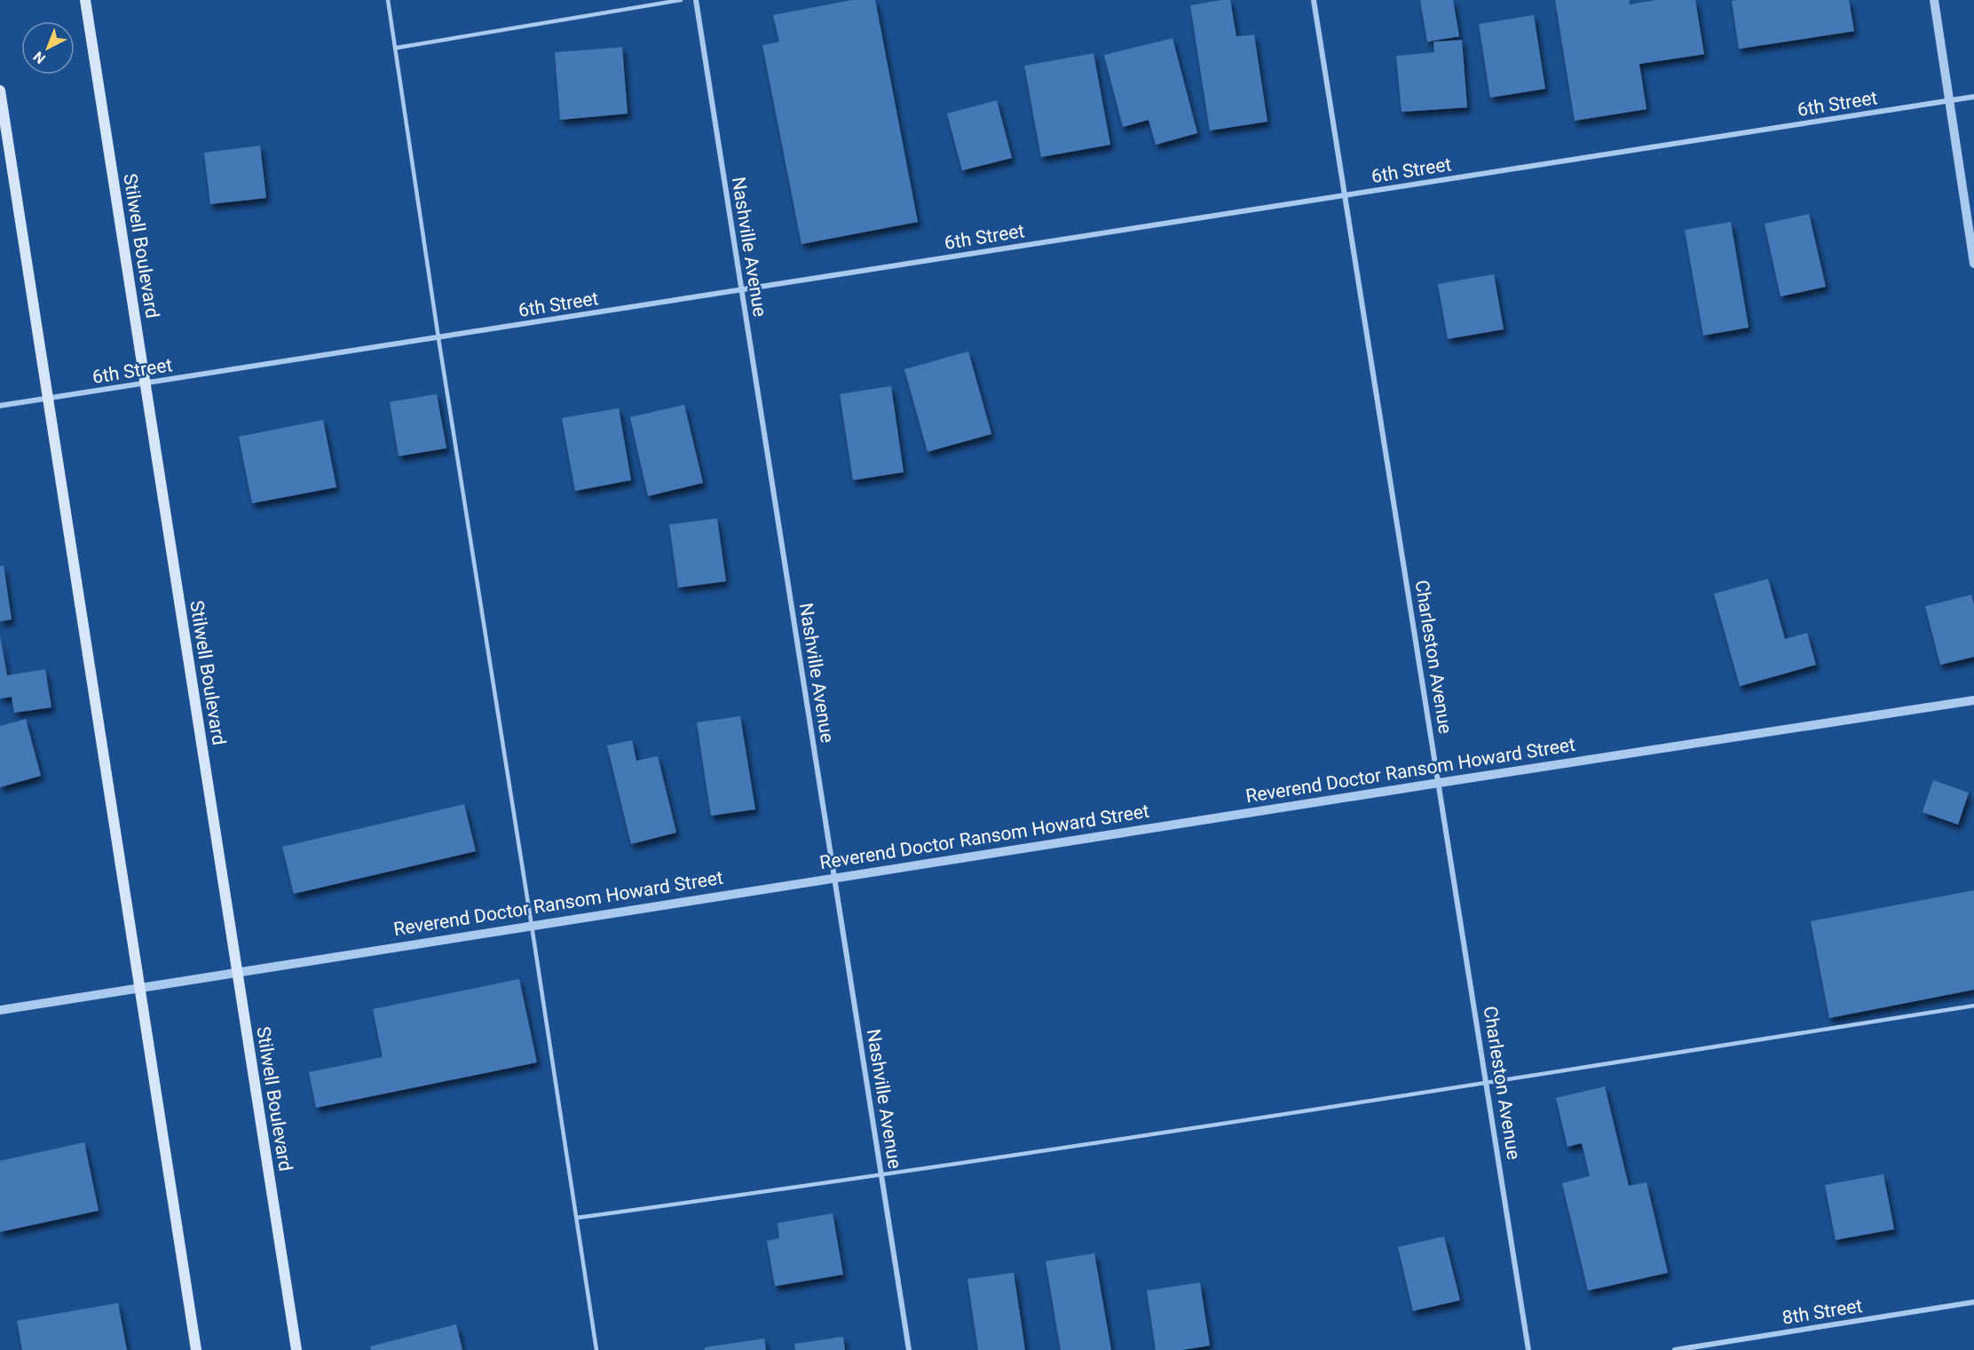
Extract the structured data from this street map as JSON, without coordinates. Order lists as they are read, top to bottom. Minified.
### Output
{"streets":{"main road":["Stilwell Boulevard"],"street":["6th Street","Nashville Avenue","Charleston Avenue","Reverend Doctor Ransom Howard Street","8th Street"]},"crossings":[["6th Street","Stilwell Boulevard"],["6th Street","Nashville Avenue"],["6th Street","Charleston Avenue"],["Stilwell Boulevard","Reverend Doctor Ransom Howard Street"],["Nashville Avenue","Reverend Doctor Ransom Howard Street"],["Charleston Avenue","Reverend Doctor Ransom Howard Street"]],"north":"bottom left"}
